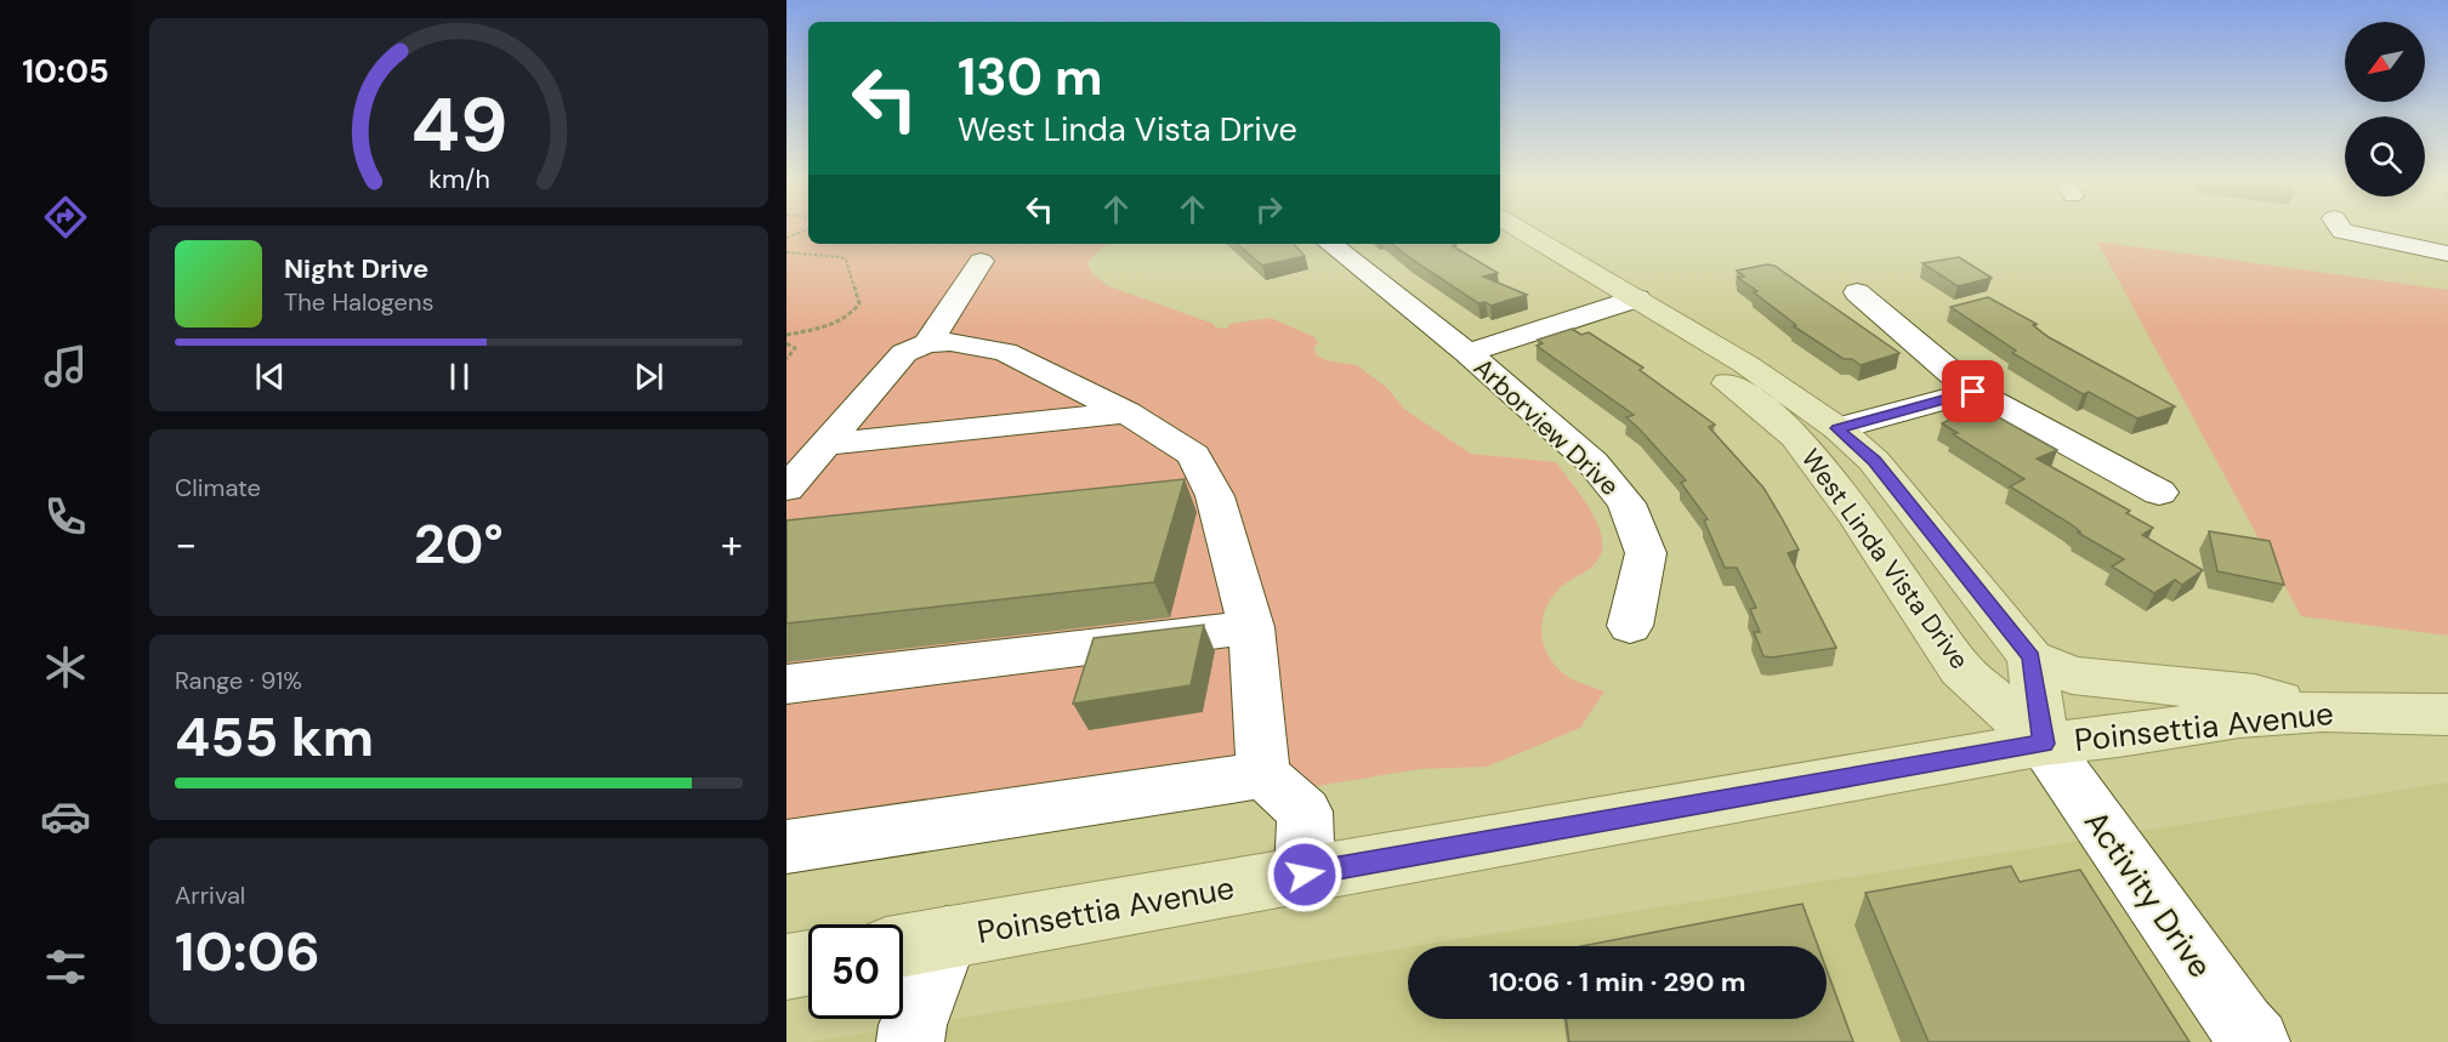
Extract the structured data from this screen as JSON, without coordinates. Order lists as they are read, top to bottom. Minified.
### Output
{"streets":{"main road":["West Linda Vista Drive","Poinsettia Avenue"],"street":["Arborview Drive","Activity Drive"]},"crossings":[["Arborview Drive","West Linda Vista Drive"],["West Linda Vista Drive","Poinsettia Avenue"],["West Linda Vista Drive","Activity Drive"],["Poinsettia Avenue","Activity Drive"]],"north":"bottom left","page":{"tabs":"10:05","turn":["130 m","West Linda Vista Drive"],"song":["Night Drive","The Halogens"],"tile":["Climate",["Range · 91%","455 km"],["Arrival","10:06"]],"heat":["−","20°","+"],"limit":"50","trip":"10:06 · 1 min · 290 m","gauge":["49","km/h"]}}
